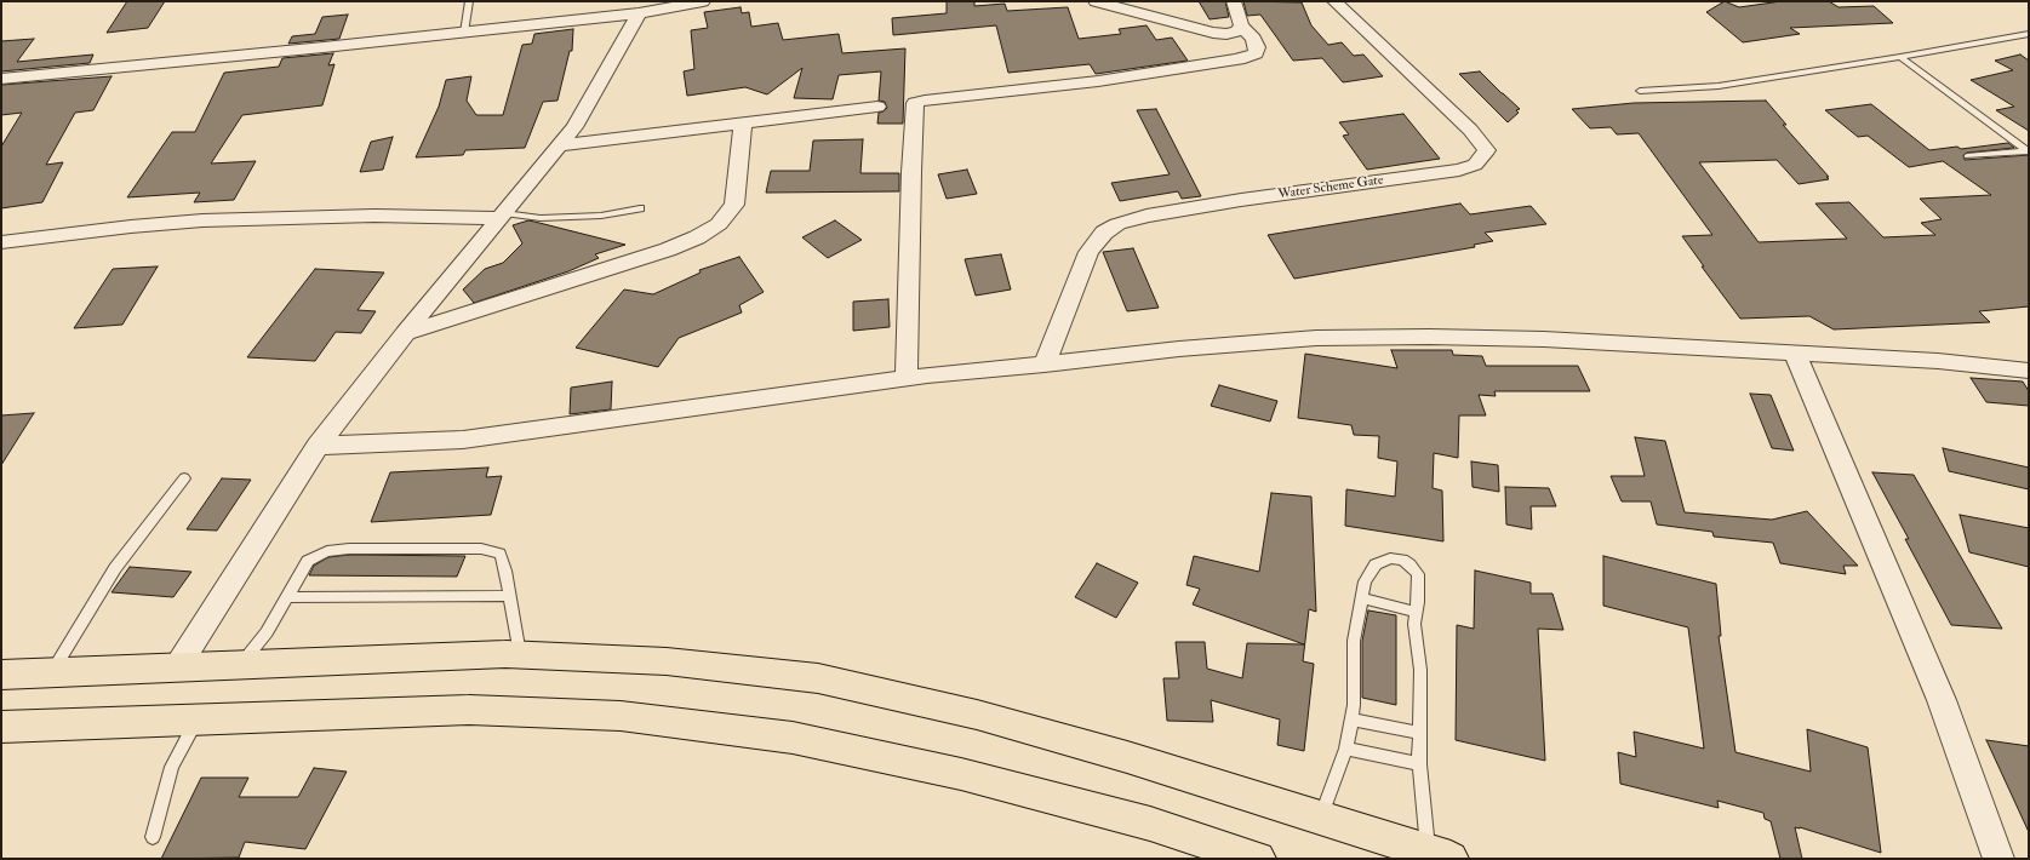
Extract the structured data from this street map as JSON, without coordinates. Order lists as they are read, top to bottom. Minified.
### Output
{"streets":{"street":["Water Scheme Gate"]}}
